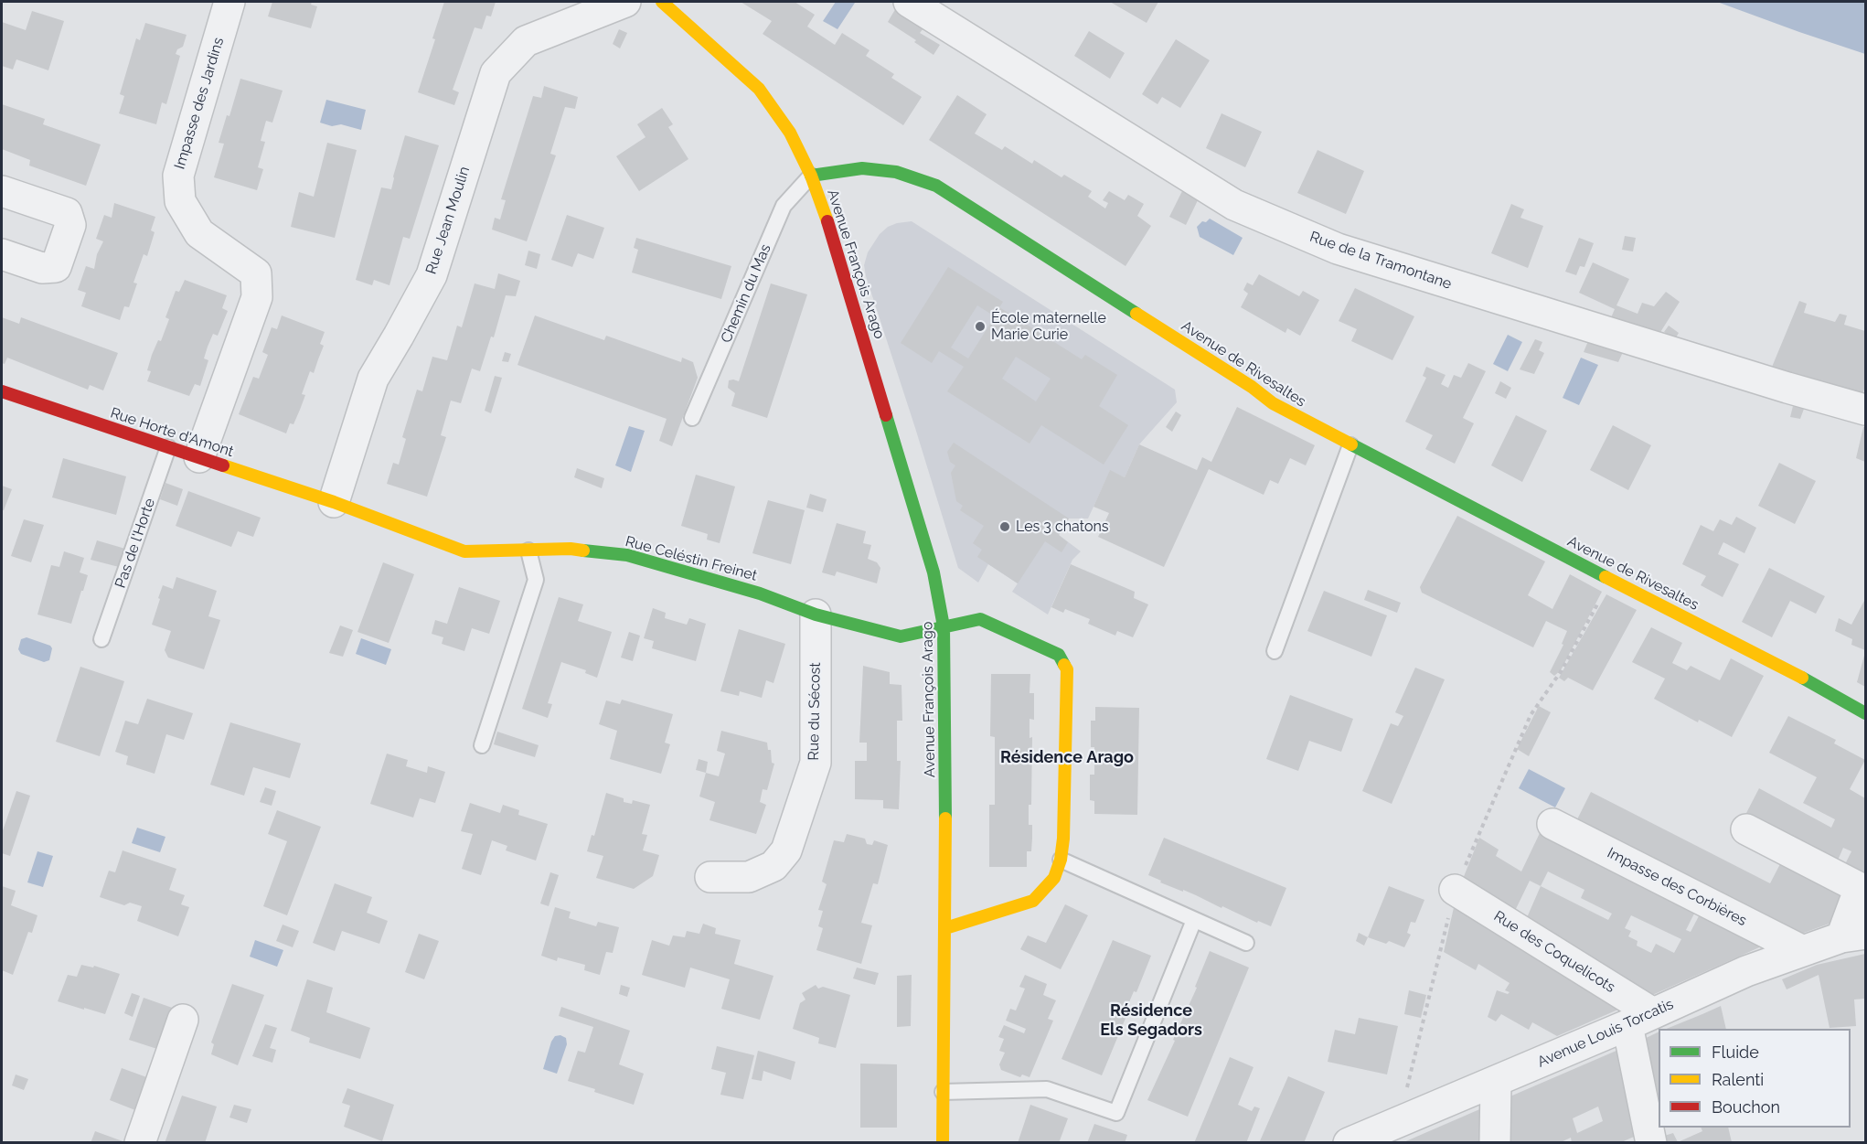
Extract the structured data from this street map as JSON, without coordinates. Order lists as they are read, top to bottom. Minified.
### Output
{"streets":{"street":["Impasse des Jardins","Rue Jean Moulin","Rue de la Tramontane","Avenue François Arago","Avenue de Rivesaltes","Rue Horte d'Amont","Rue Celéstin Freinet","Rue du Sécost","Impasse des Corbières","Rue des Coquelicots","Avenue Louis Torcatis"],"lane":["Chemin du Mas","Pas de l'Horte"]},"crossings":[["Impasse des Jardins","Rue Horte d'Amont"],["Rue Jean Moulin","Rue Horte d'Amont"],["Rue Jean Moulin","Rue Celéstin Freinet"],["Avenue François Arago","Chemin du Mas"],["Avenue François Arago","Avenue de Rivesaltes"],["Avenue François Arago","Rue Celéstin Freinet"],["Chemin du Mas","Avenue de Rivesaltes"],["Rue Horte d'Amont","Pas de l'Horte"],["Rue Horte d'Amont","Rue Celéstin Freinet"],["Rue Celéstin Freinet","Rue du Sécost"],["Impasse des Corbières","Avenue Louis Torcatis"],["Rue des Coquelicots","Avenue Louis Torcatis"]],"districts":["Résidence Arago","Résidence Els Segadors"],"places":["École maternelle Marie Curie","Les 3 chatons"],"legend":["Fluide","Ralenti","Bouchon"]}
